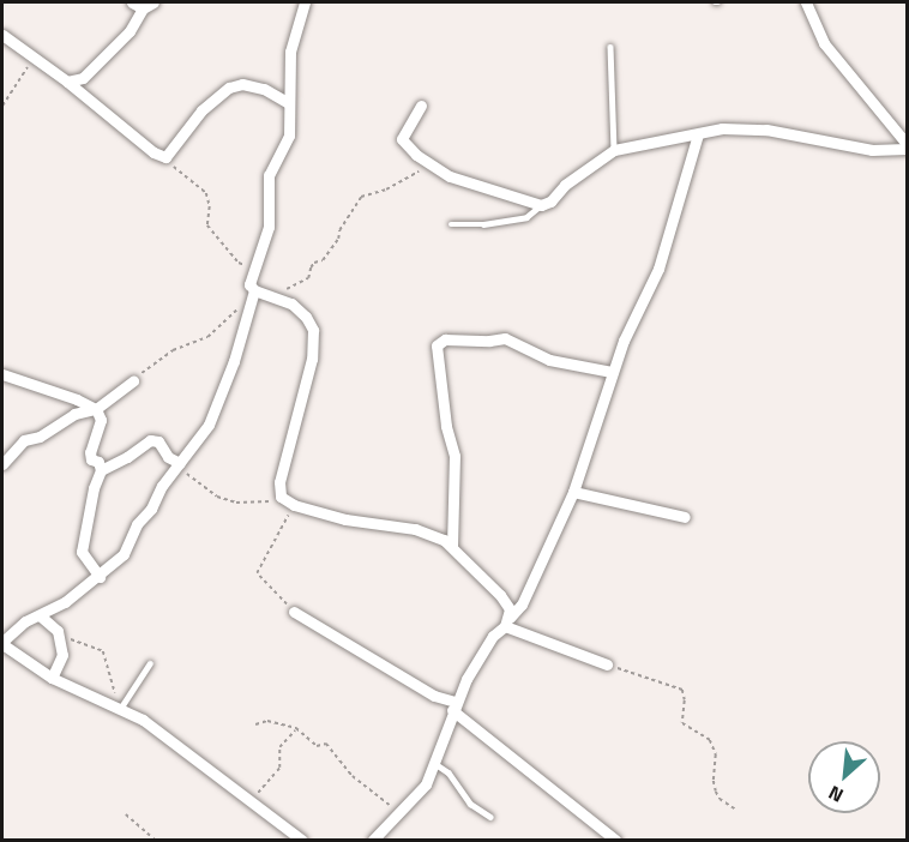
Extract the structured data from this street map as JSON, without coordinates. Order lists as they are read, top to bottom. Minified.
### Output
{"north":"bottom left"}
